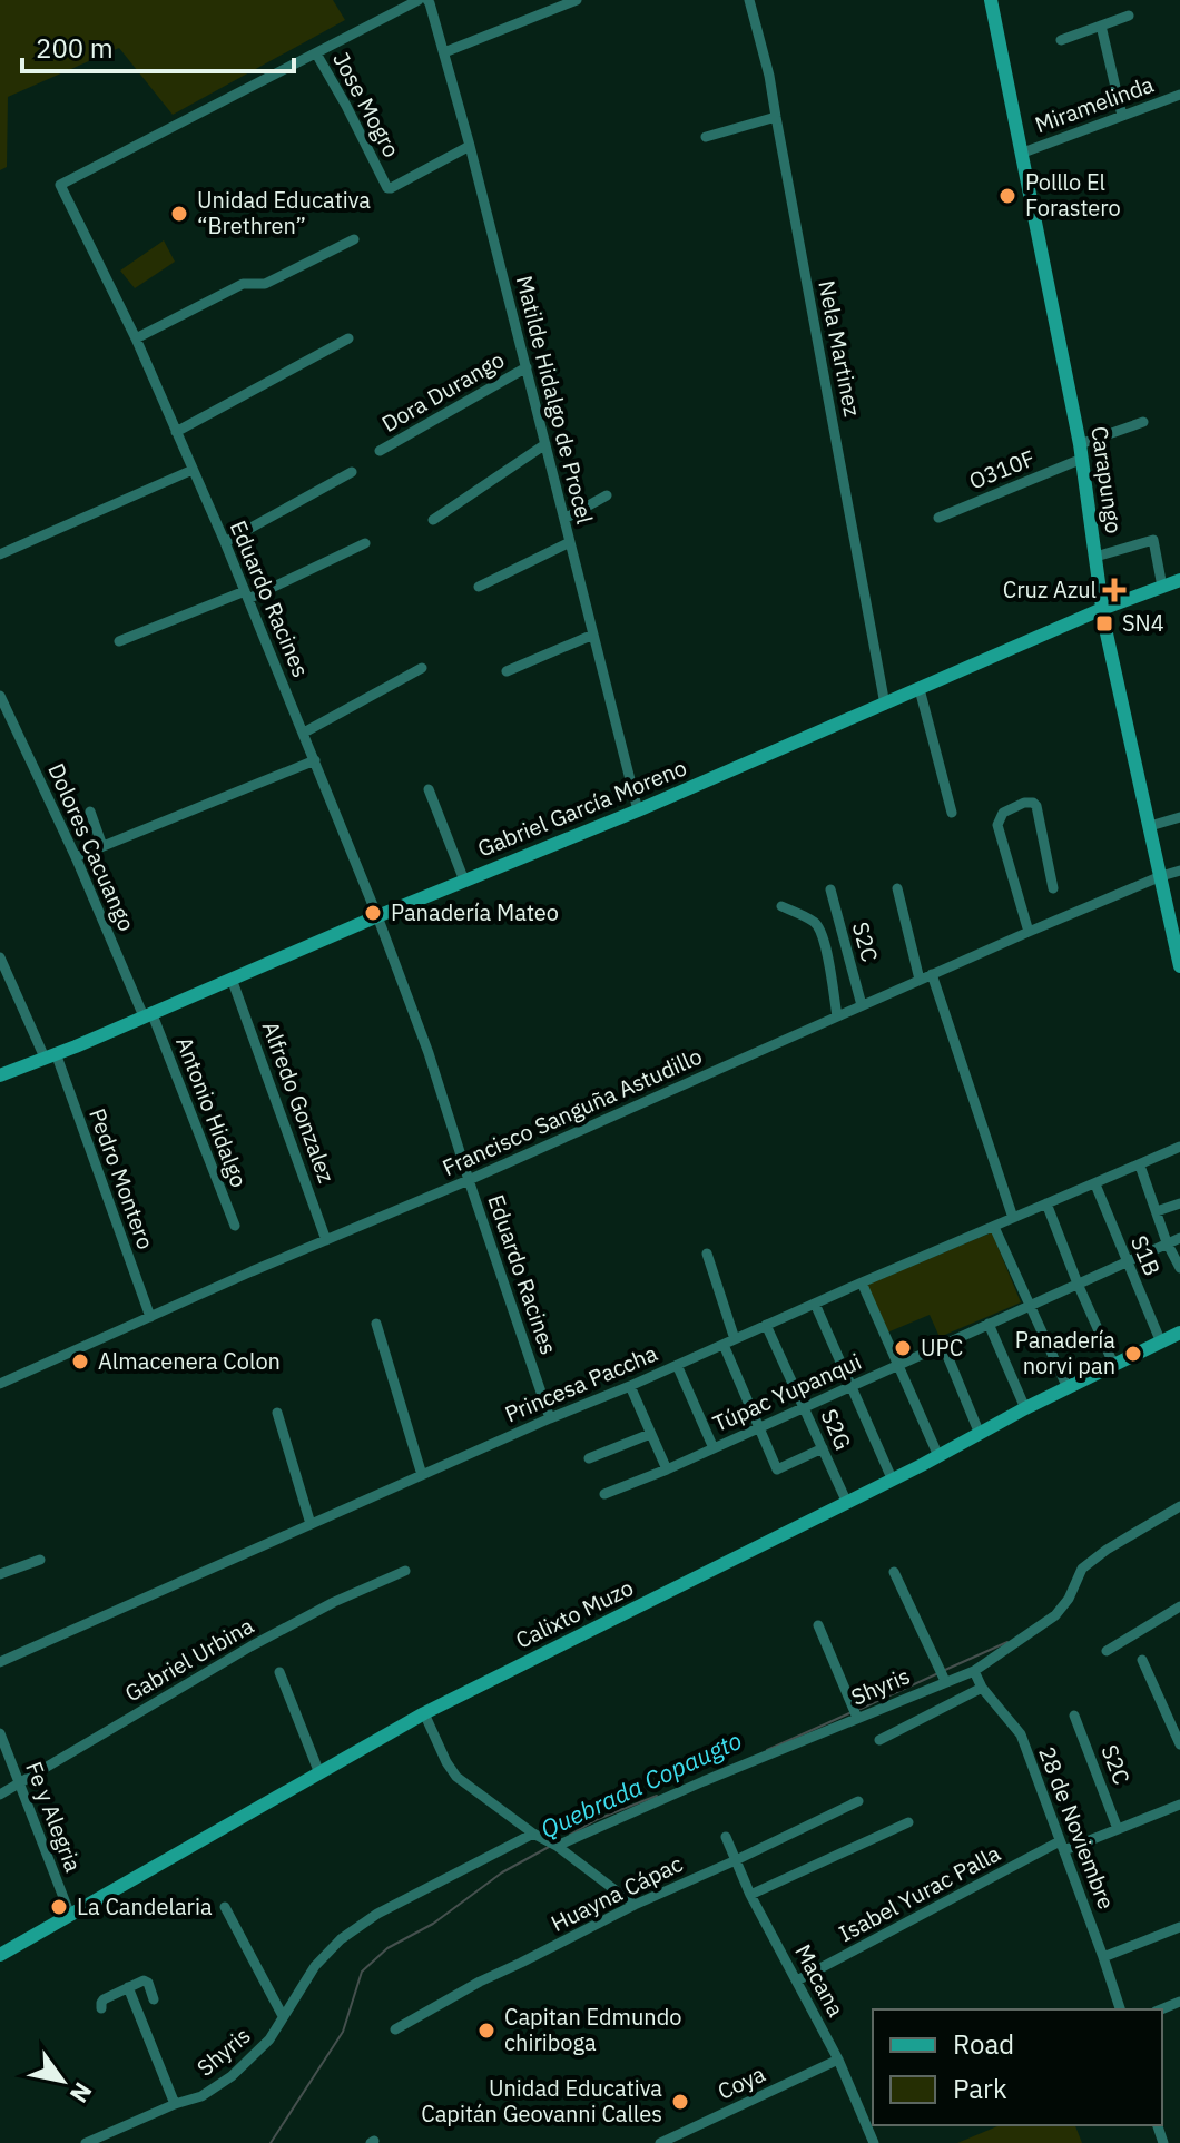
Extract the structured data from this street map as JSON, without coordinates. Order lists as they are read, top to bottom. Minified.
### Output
{"streets":{"street":["Jose Mogro","Miramelinda","Nela Martinez","Dora Durango","Matilde Hidalgo de Procel","O310F","Carapungo","Eduardo Racines","Gabriel García Moreno","Dolores Cacuango","S2C","Alfredo Gonzalez","Antonio Hidalgo","Francisco Sanguña Astudillo","Pedro Montero","S1B","Princesa Paccha","Túpac Yupanqui","S2G","Calixto Muzo","Gabriel Urbina","Shyris","Fe y Alegria","28 de Noviembre","Huayna Cápac","Isabel Yurac Palla","Macana","Coya"]},"crossings":[["Jose Mogro","Matilde Hidalgo de Procel"],["Jose Mogro","Eduardo Racines"],["Miramelinda","Carapungo"],["Nela Martinez","Gabriel García Moreno"],["Dora Durango","Matilde Hidalgo de Procel"],["Matilde Hidalgo de Procel","Gabriel García Moreno"],["O310F","Carapungo"],["Carapungo","Gabriel García Moreno"],["Carapungo","Francisco Sanguña Astudillo"],["Eduardo Racines","Gabriel García Moreno"],["Eduardo Racines","Francisco Sanguña Astudillo"],["Eduardo Racines","Princesa Paccha"],["Gabriel García Moreno","Dolores Cacuango"],["Gabriel García Moreno","Alfredo Gonzalez"],["Gabriel García Moreno","Antonio Hidalgo"],["Gabriel García Moreno","Pedro Montero"],["Dolores Cacuango","Antonio Hidalgo"],["S2C","Francisco Sanguña Astudillo"],["S2C","Isabel Yurac Palla"],["Alfredo Gonzalez","Francisco Sanguña Astudillo"],["Francisco Sanguña Astudillo","Pedro Montero"],["S1B","Princesa Paccha"],["S1B","Túpac Yupanqui"],["S1B","Calixto Muzo"],["Princesa Paccha","S2G"],["Túpac Yupanqui","S2G"],["S2G","Calixto Muzo"],["Calixto Muzo","Fe y Alegria"],["Gabriel Urbina","Fe y Alegria"],["Shyris","28 de Noviembre"],["28 de Noviembre","Isabel Yurac Palla"],["Huayna Cápac","Macana"],["Isabel Yurac Palla","Macana"],["Macana","Coya"]],"water":["Quebrada Copaugto"],"places":{"other":["Polllo El Forastero","Unidad Educativa “Brethren”","Panadería Mateo","UPC","Panadería norvi pan","Almacenera Colon","La Candelaria","Capitan Edmundo chiriboga","Unidad Educativa Capitán Geovanni Calles"],"health":["Cruz Azul"],"transit":["SN4"]},"legend":["Road","Park"],"scale_bar":"200 m","north":"bottom right"}
